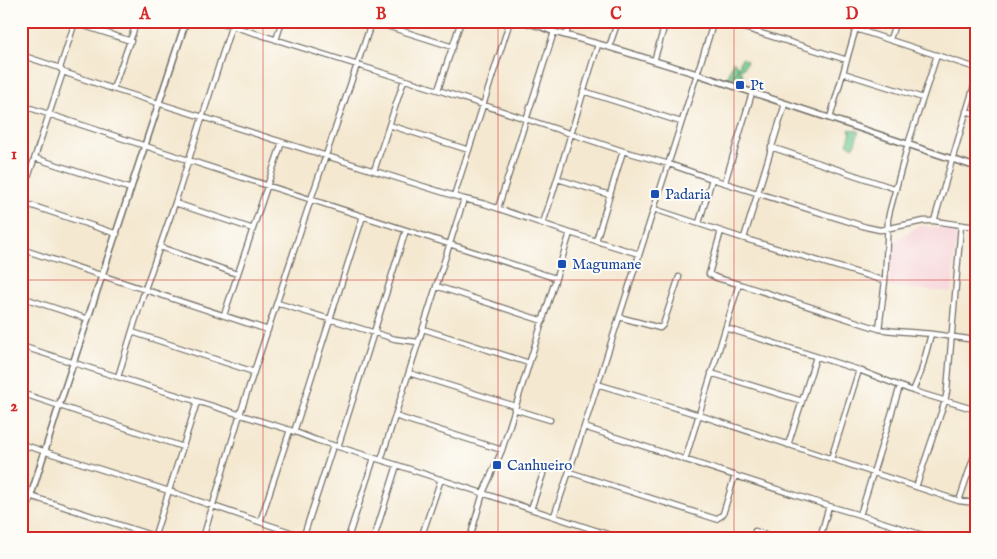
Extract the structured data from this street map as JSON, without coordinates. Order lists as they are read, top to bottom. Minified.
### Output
{"places":{"transit":["Pt","Padaria","Magumane","Canhueiro"]},"grid":{"columns":["A","B","C","D"],"rows":["1","2"]}}
